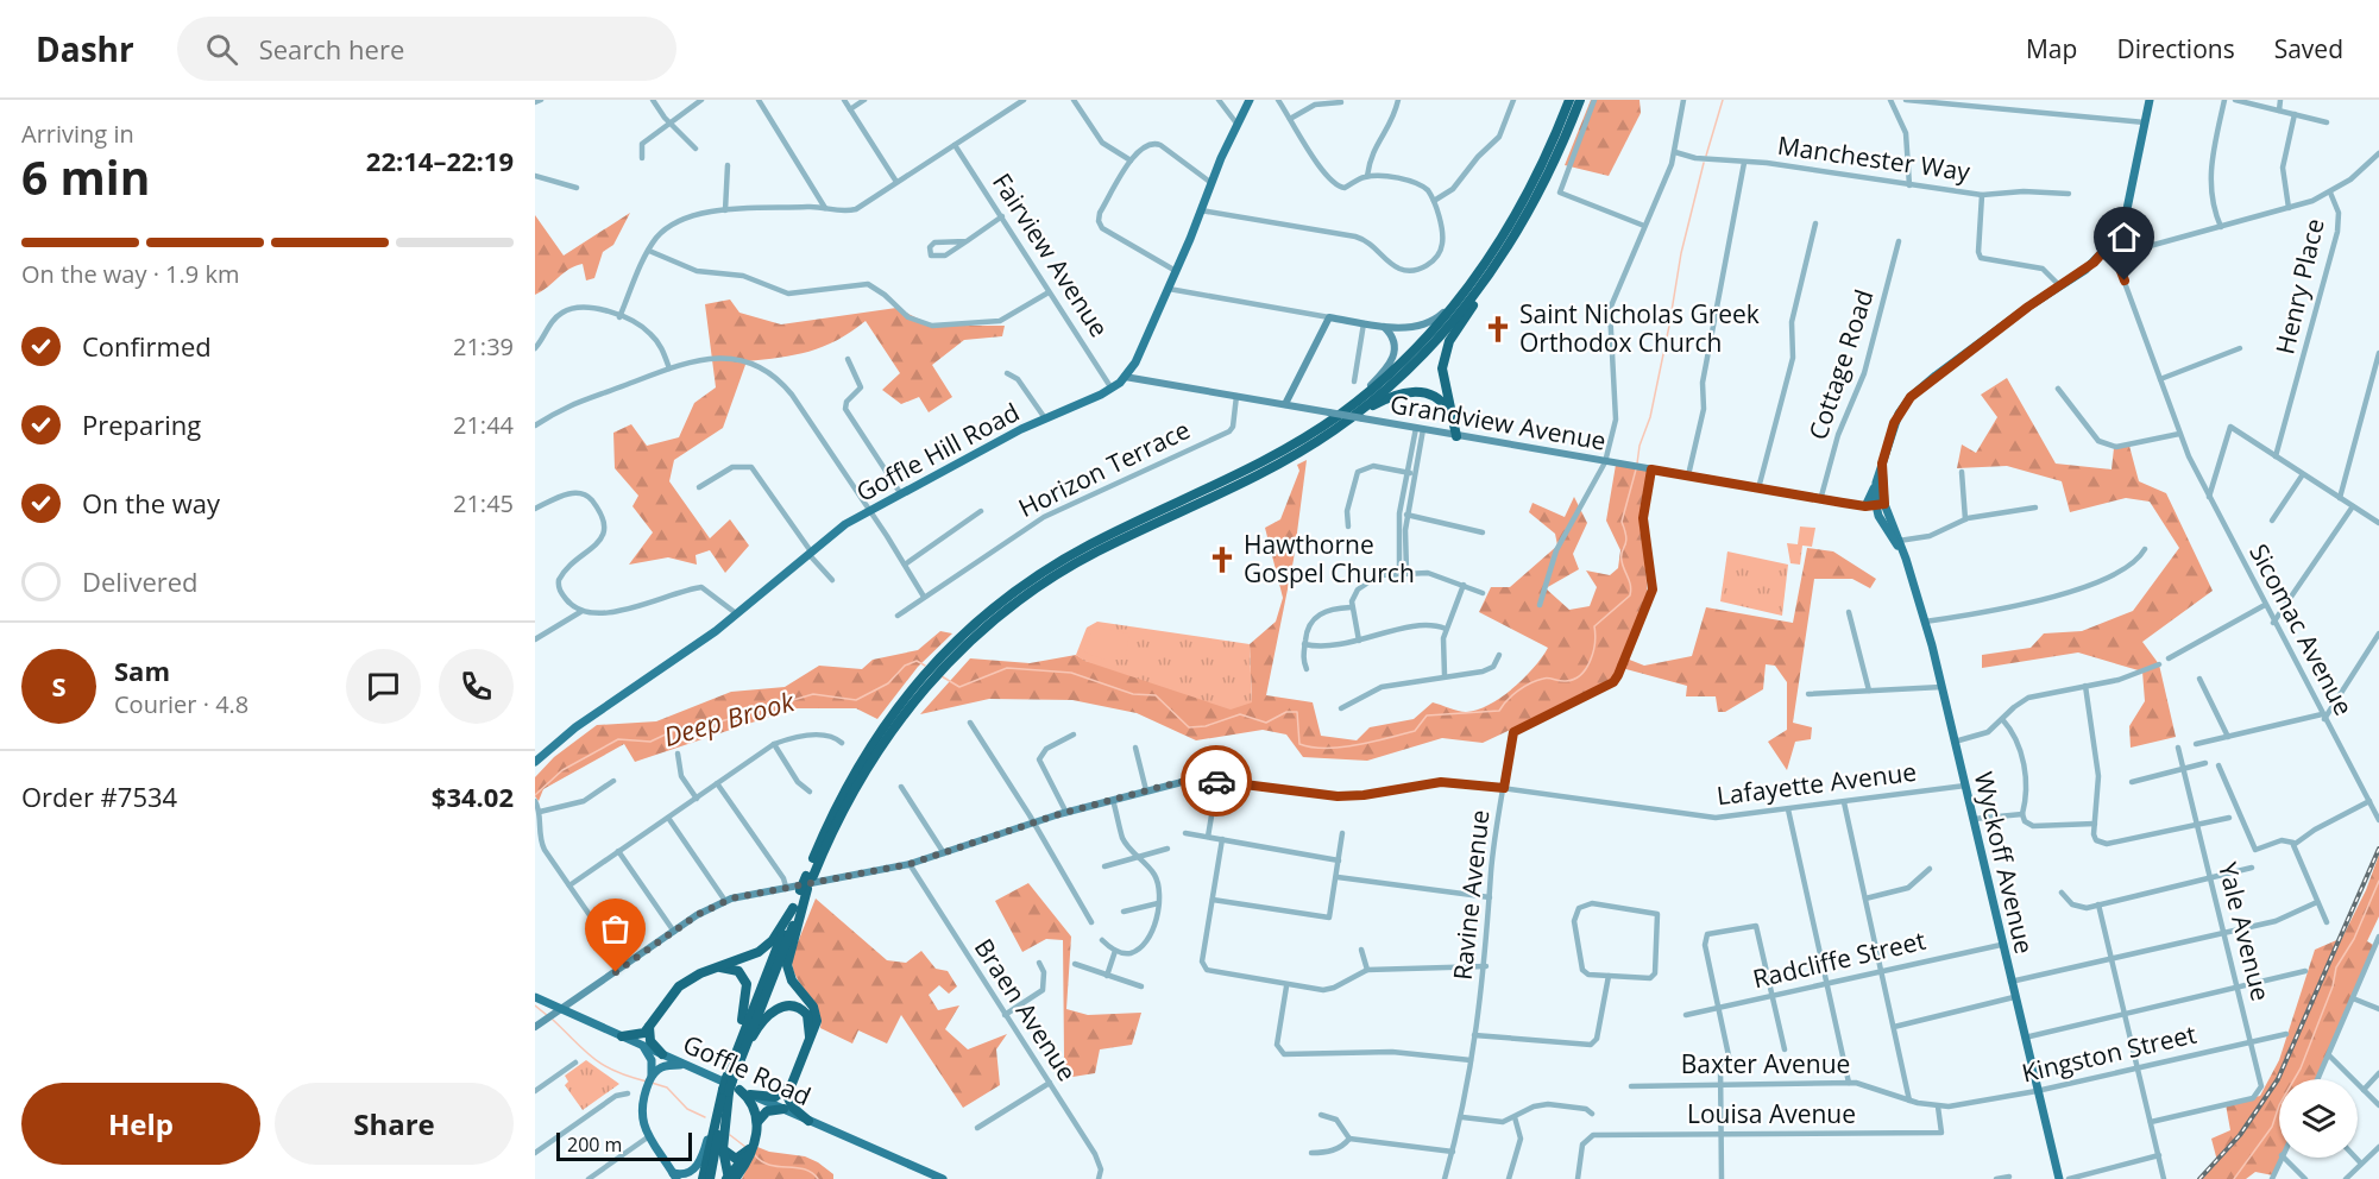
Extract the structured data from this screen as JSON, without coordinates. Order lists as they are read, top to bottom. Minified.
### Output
{"streets":{"main road":["Goffle Hill Road","Wyckoff Avenue","Goffle Road"],"street":["Manchester Way","Fairview Avenue","Henry Place","Cottage Road","Grandview Avenue","Horizon Terrace","Sicomac Avenue","Lafayette Avenue","Ravine Avenue","Yale Avenue","Radcliffe Street","Braen Avenue","Kingston Street","Baxter Avenue","Louisa Avenue"]},"crossings":[["Fairview Avenue","Goffle Hill Road"],["Cottage Road","Grandview Avenue"],["Grandview Avenue","Goffle Hill Road"],["Grandview Avenue","Horizon Terrace"],["Grandview Avenue","Ravine Avenue"],["Sicomac Avenue","Wyckoff Avenue"],["Lafayette Avenue","Wyckoff Avenue"],["Lafayette Avenue","Ravine Avenue"],["Lafayette Avenue","Braen Avenue"],["Lafayette Avenue","Goffle Road"],["Wyckoff Avenue","Radcliffe Street"],["Wyckoff Avenue","Kingston Street"],["Yale Avenue","Kingston Street"],["Kingston Street","Baxter Avenue"],["Kingston Street","Louisa Avenue"],["Baxter Avenue","Louisa Avenue"]],"water":["Deep Brook"],"places":{"church":["Saint Nicholas Greek Orthodox Church","Hawthorne Gospel Church"]},"scale_bar":"200 m","page":{"header":"Dashr","search":"Search here","nav":["Map","Directions","Saved"],"heading":["6 min","Arriving in","22:14–22:19"],"panel":["Sam","Courier · 4.8","Order #7534","$34.02"],"bar":"On the way · 1.9 km","list":[["Confirmed","21:39"],["Preparing","21:44"],["On the way","21:45"],"Delivered"],"round":"S","buttons":["Help","Share"],"scale":"200 m"}}
